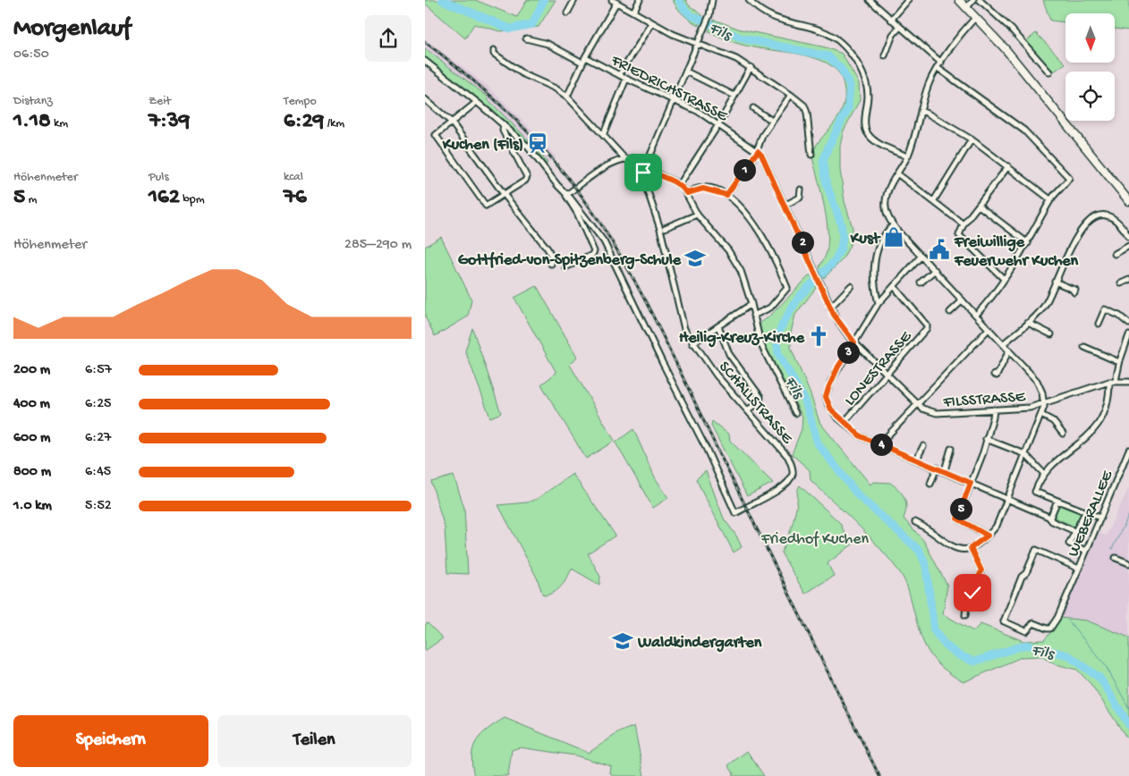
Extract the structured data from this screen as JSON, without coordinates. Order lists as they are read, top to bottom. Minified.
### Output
{"streets":{"street":["FRIEDRICHSTRASSE","LONESTRASSE","FILSSTRASSE","SCHALLSTRASSE","WEBERALLEE"]},"crossings":[["FRIEDRICHSTRASSE","FILSSTRASSE"],["LONESTRASSE","FILSSTRASSE"]],"water":["Fils"],"parks":["Friedhof Kuchen"],"places":{"station":["Kuchen (Fils)"],"shop":["Kust"],"public building":["Freiwillige Feuerwehr Kuchen"],"school or university":["Gottfried-von-Spitzenberg-Schule","Waldkindergarten"],"church":["Heilig-Kreuz-Kirche"]},"north":"bottom","page":{"heading":["Morgenlauf","06:50"],"stats":[["Distanz","1.18 km"],["Zeit","7:39"],["Tempo","6:29 /km"],["Höhenmeter","5 m"],["Puls","162 bpm"],["kcal","76"]],"pins":["1","2","3","4","5"],"chart":["Höhenmeter","285–290 m"],"list":[{"name":"200 m","note":"6:57"},{"name":"400 m","note":"6:25"},{"name":"600 m","note":"6:27"},{"name":"800 m","note":"6:45"},{"name":"1.0 km","note":"5:52"}],"buttons":["Speichern","Teilen"]}}
